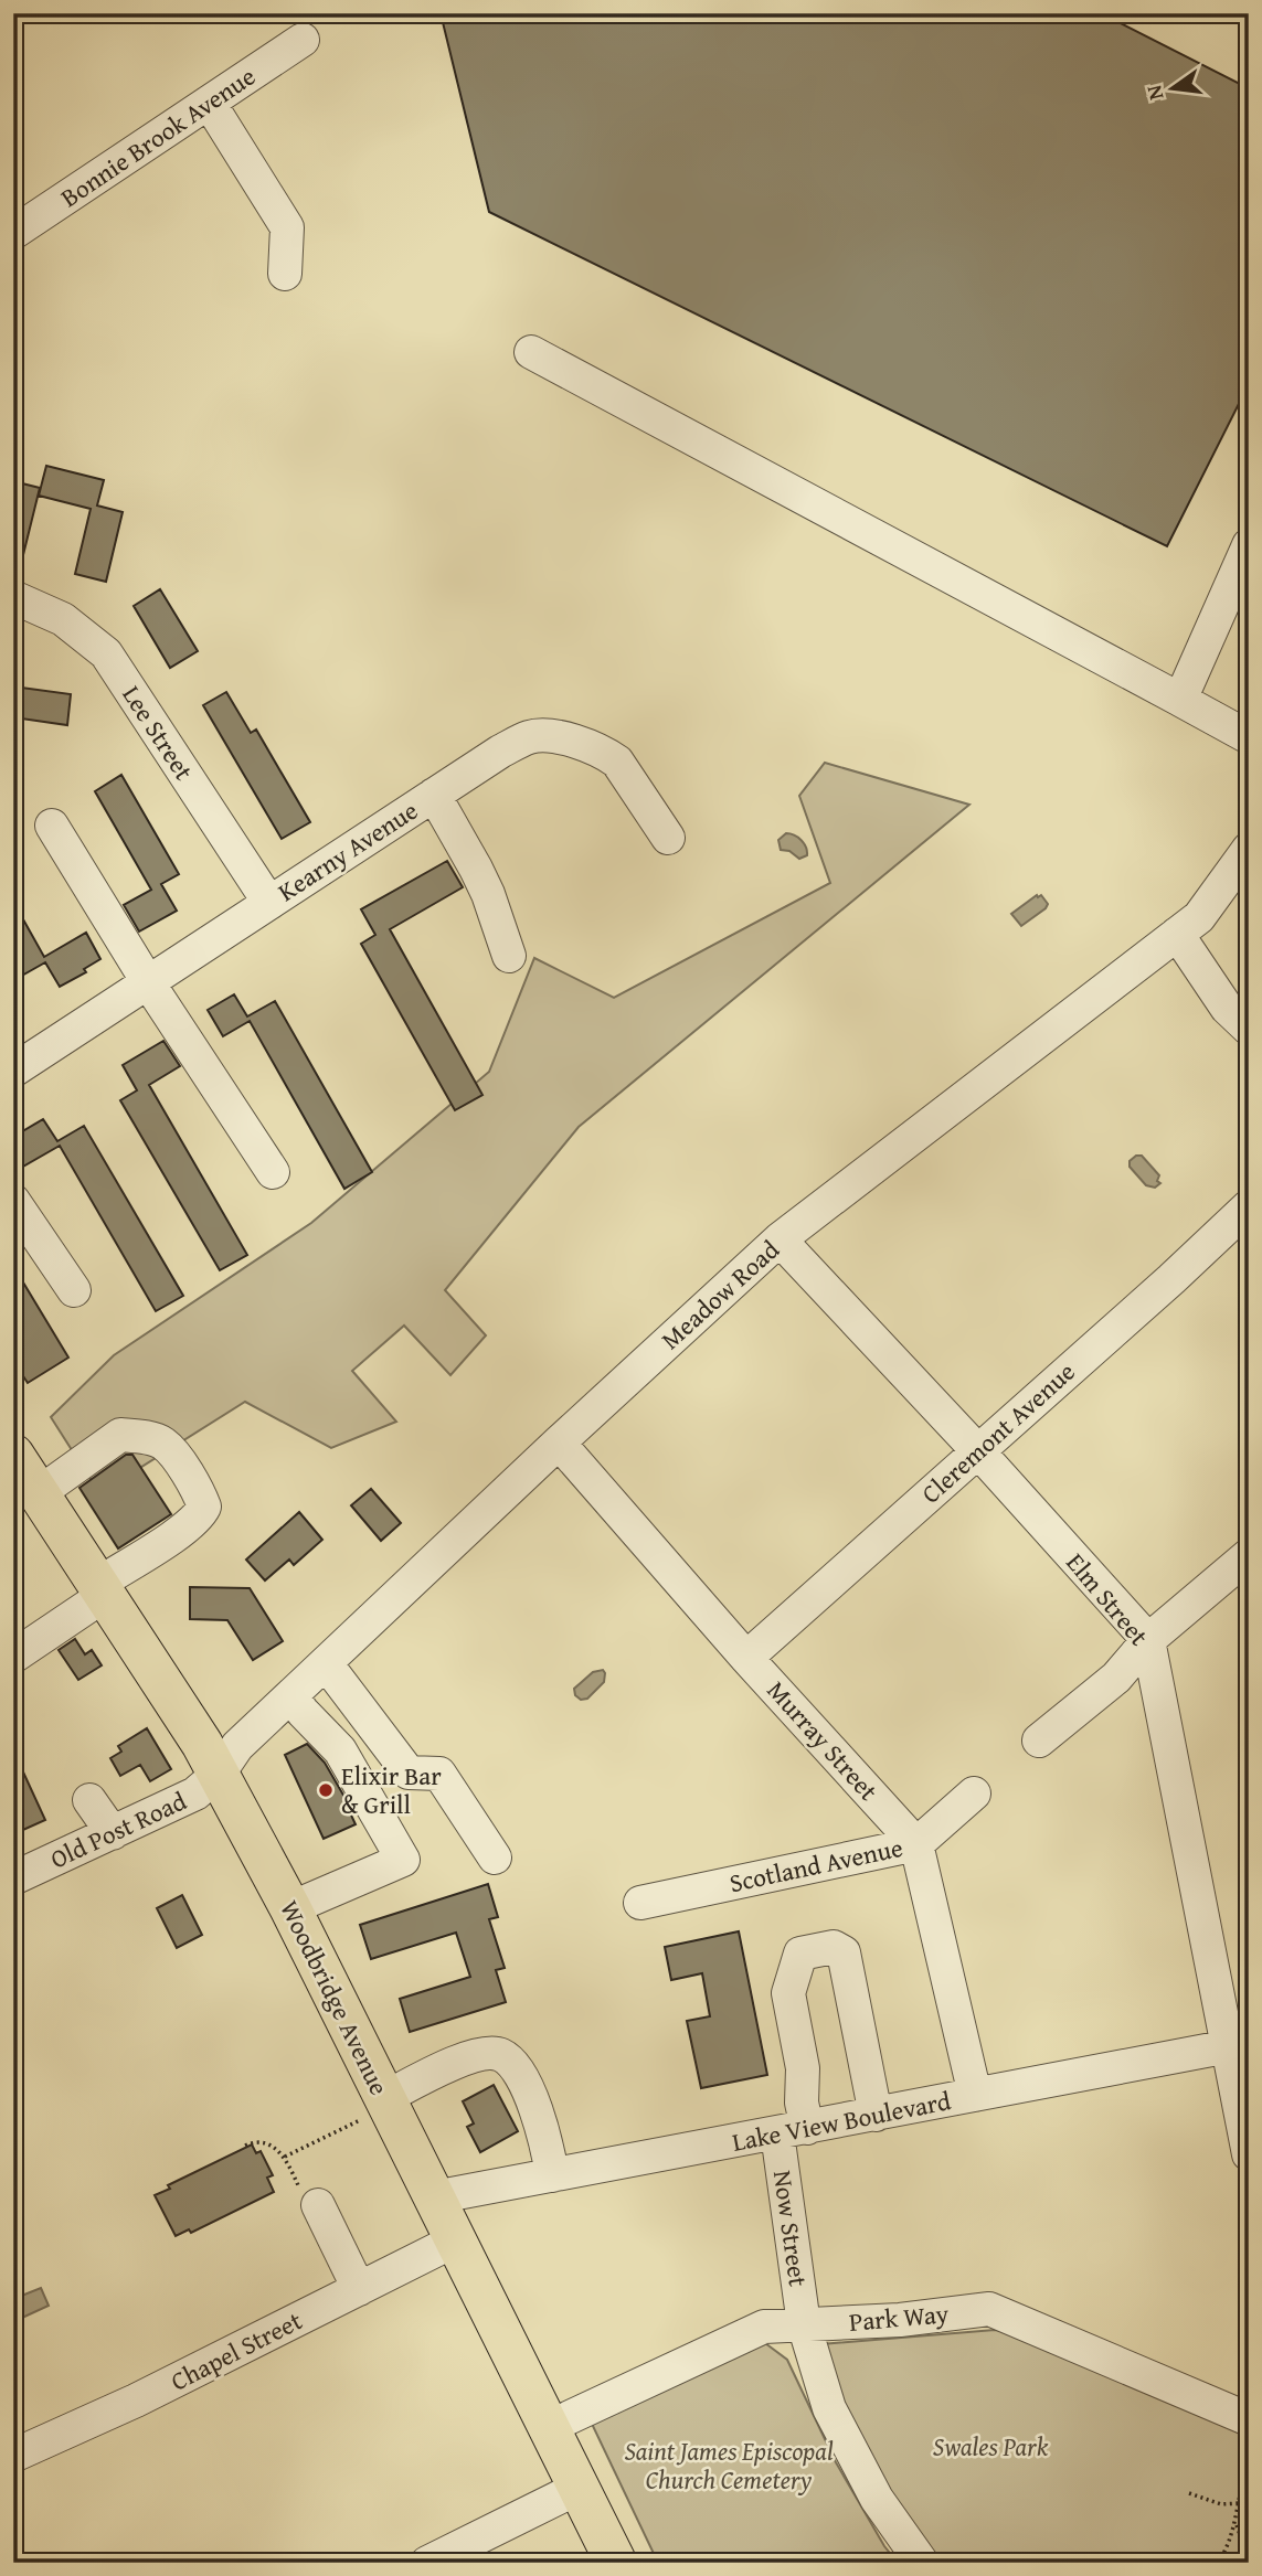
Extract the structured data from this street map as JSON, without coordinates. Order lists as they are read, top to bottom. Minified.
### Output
{"streets":{"main road":["Woodbridge Avenue"],"street":["Bonnie Brook Avenue","Lee Street","Kearny Avenue","Meadow Road","Cleremont Avenue","Elm Street","Murray Street","Old Post Road","Scotland Avenue","Lake View Boulevard","Now Street","Park Way","Chapel Street"]},"crossings":[["Lee Street","Kearny Avenue"],["Meadow Road","Elm Street"],["Meadow Road","Murray Street"],["Meadow Road","Old Post Road"],["Meadow Road","Woodbridge Avenue"],["Cleremont Avenue","Elm Street"],["Cleremont Avenue","Murray Street"],["Elm Street","Lake View Boulevard"],["Murray Street","Scotland Avenue"],["Murray Street","Lake View Boulevard"],["Old Post Road","Woodbridge Avenue"],["Woodbridge Avenue","Lake View Boulevard"],["Woodbridge Avenue","Park Way"],["Woodbridge Avenue","Chapel Street"],["Lake View Boulevard","Now Street"],["Now Street","Park Way"]],"parks":["Swales Park","Saint James Episcopal Church Cemetery"],"places":["Elixir Bar & Grill"],"north":"left"}
